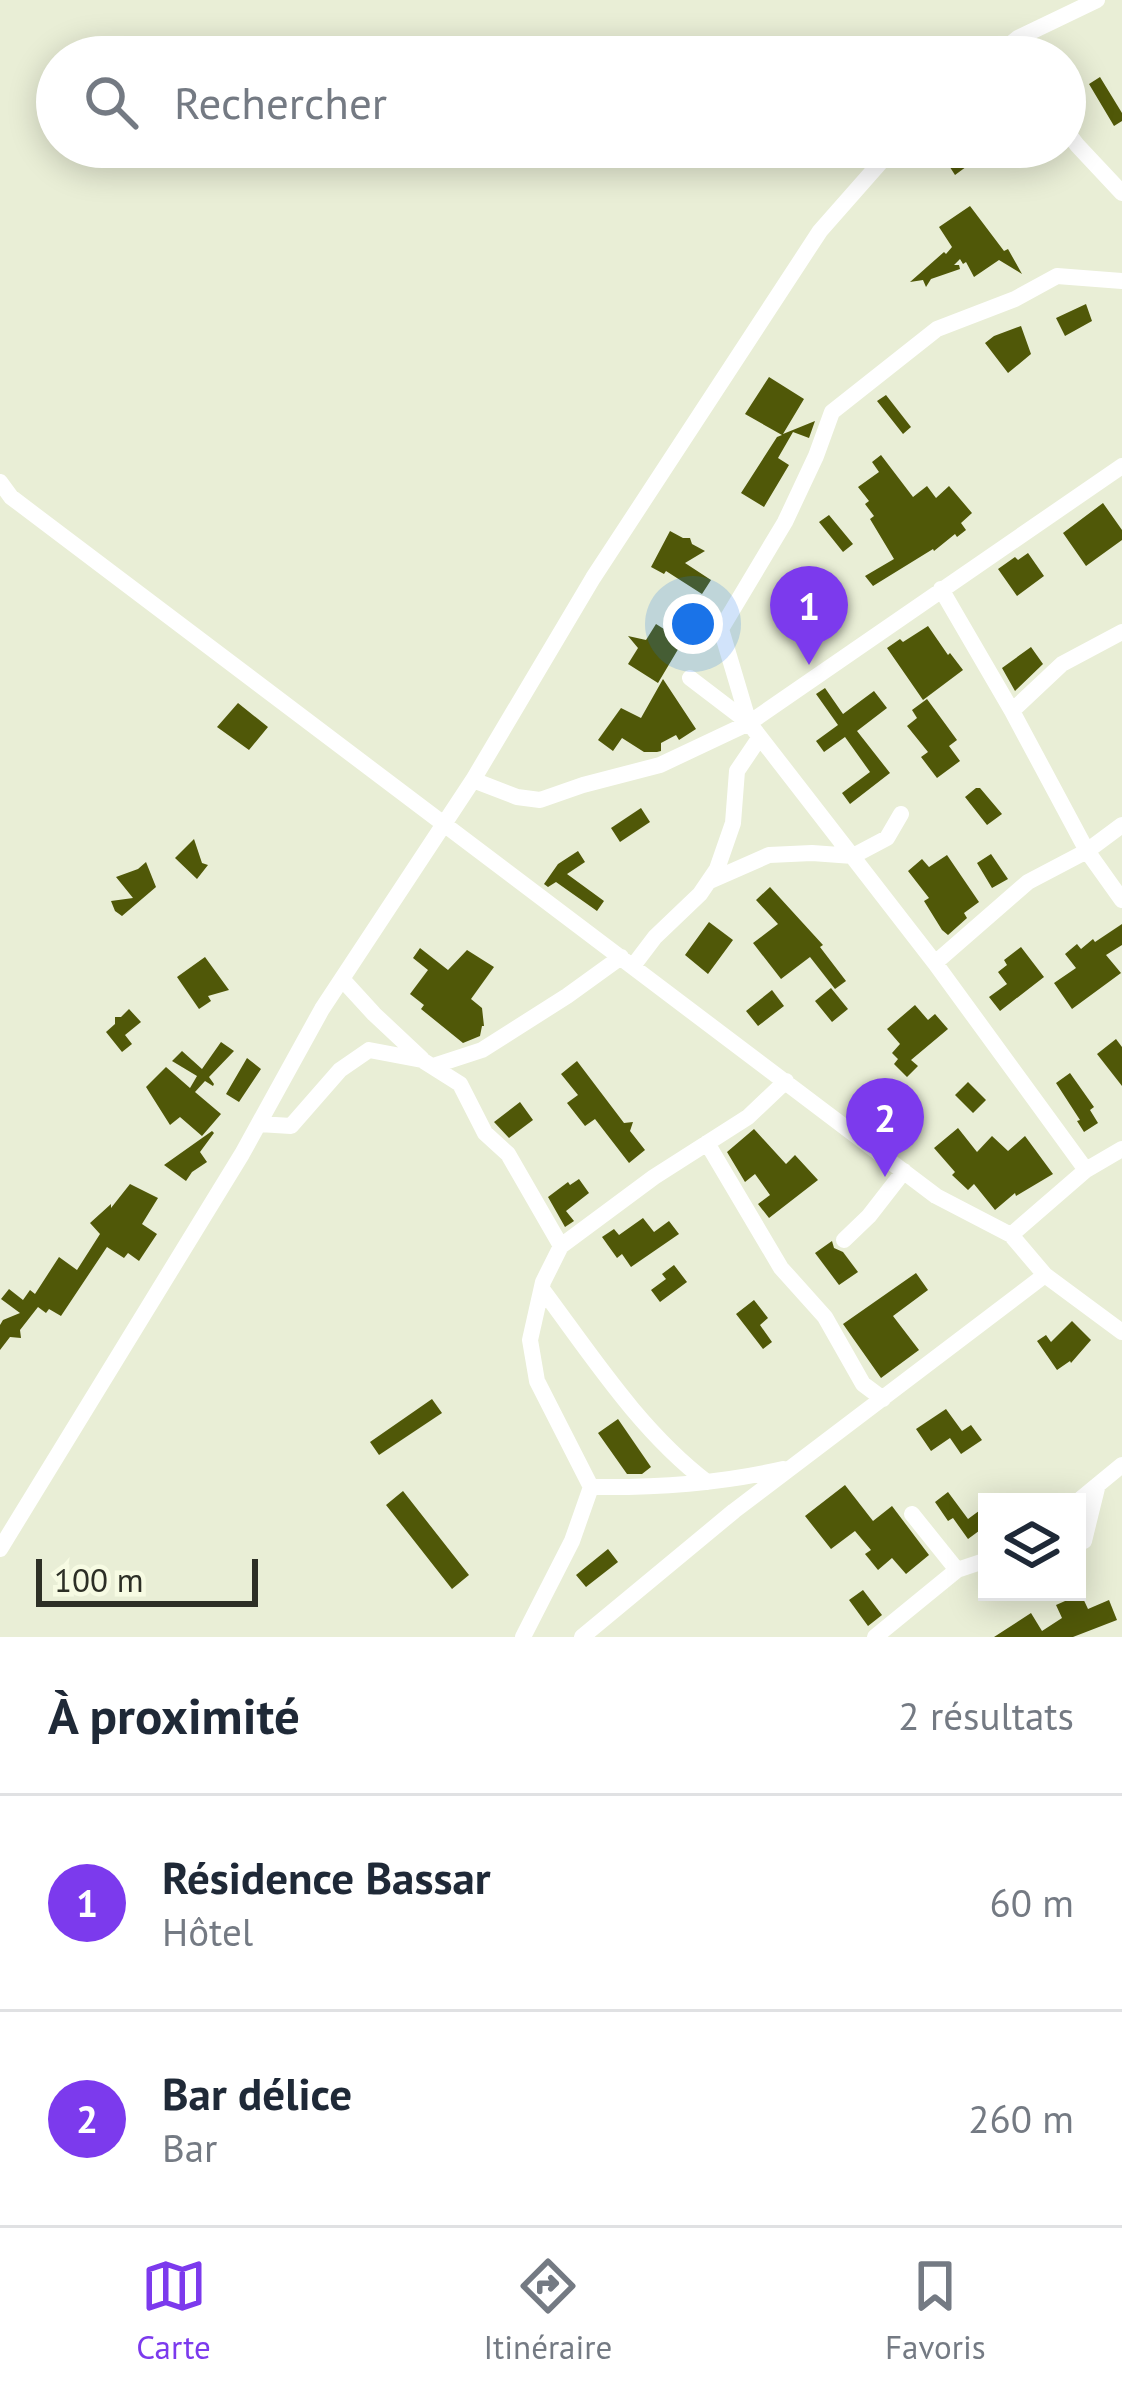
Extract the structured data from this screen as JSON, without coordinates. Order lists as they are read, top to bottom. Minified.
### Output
{"scale_bar":"100 m","page":{"search":"Rechercher","pins":["1","2"],"scale":"100 m","heading":["À proximité","2 résultats"],"list":[{"mark":"1","name":"Résidence Bassar","note":"Hôtel","value":"60 m"},{"mark":"2","name":"Bar délice","note":"Bar","value":"260 m"}],"nav":["Carte","Itinéraire","Favoris"]}}
